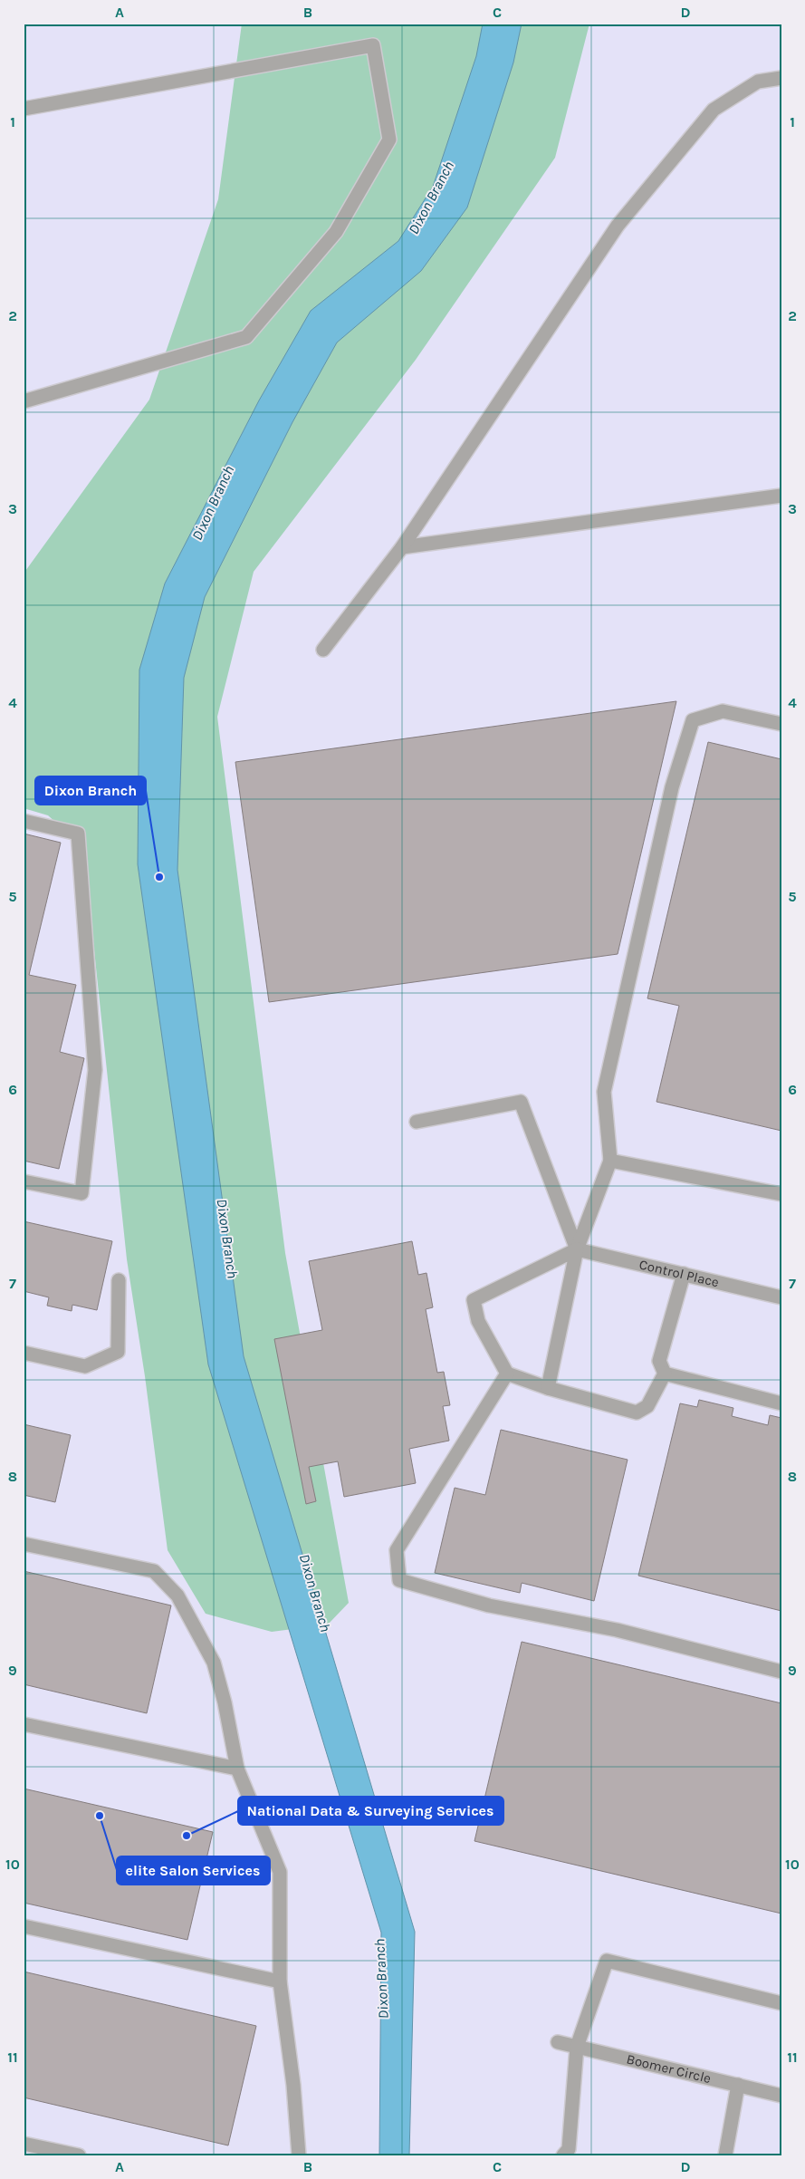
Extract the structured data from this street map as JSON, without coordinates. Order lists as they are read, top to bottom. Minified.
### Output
{"streets":{"street":["Control Place","Boomer Circle"]},"water":["Dixon Branch"],"places":["Dixon Branch","elite Salon Services","National Data & Surveying Services"],"grid":{"columns":["A","B","C","D"],"rows":["1","2","3","4","5","6","7","8","9","10","11"]}}
